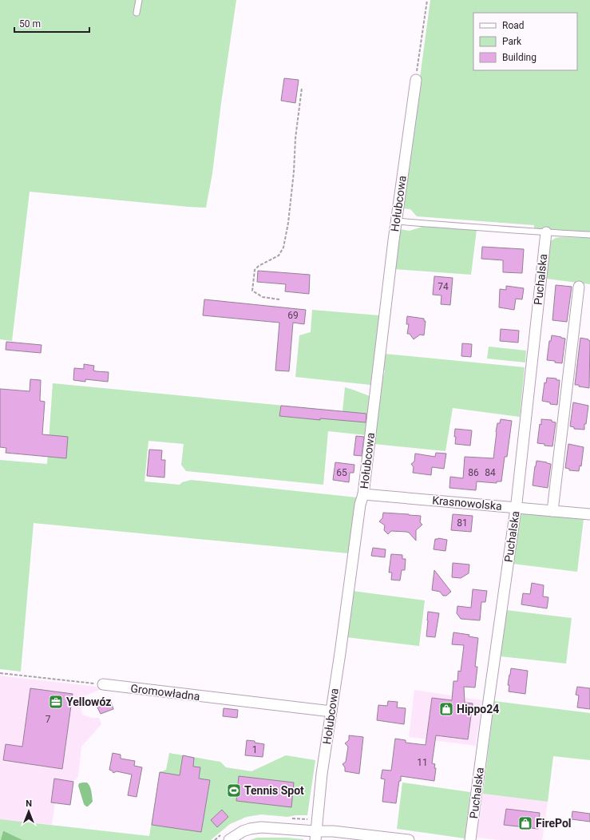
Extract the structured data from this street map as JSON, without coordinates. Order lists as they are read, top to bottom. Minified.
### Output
{"streets":{"street":["Hołubcowa","Puchalska","Krasnowolska","Gromowładna"]},"crossings":[["Hołubcowa","Krasnowolska"],["Hołubcowa","Gromowładna"],["Puchalska","Krasnowolska"]],"places":{"office":["Yellowóz"],"shop":["Hippo24","FirePol"],"sports":["Tennis Spot"]},"house_numbers":["74","69","65","86","84","81","7","1","11"],"legend":["Road","Park","Building"],"scale_bar":"50 m","north":"top"}
